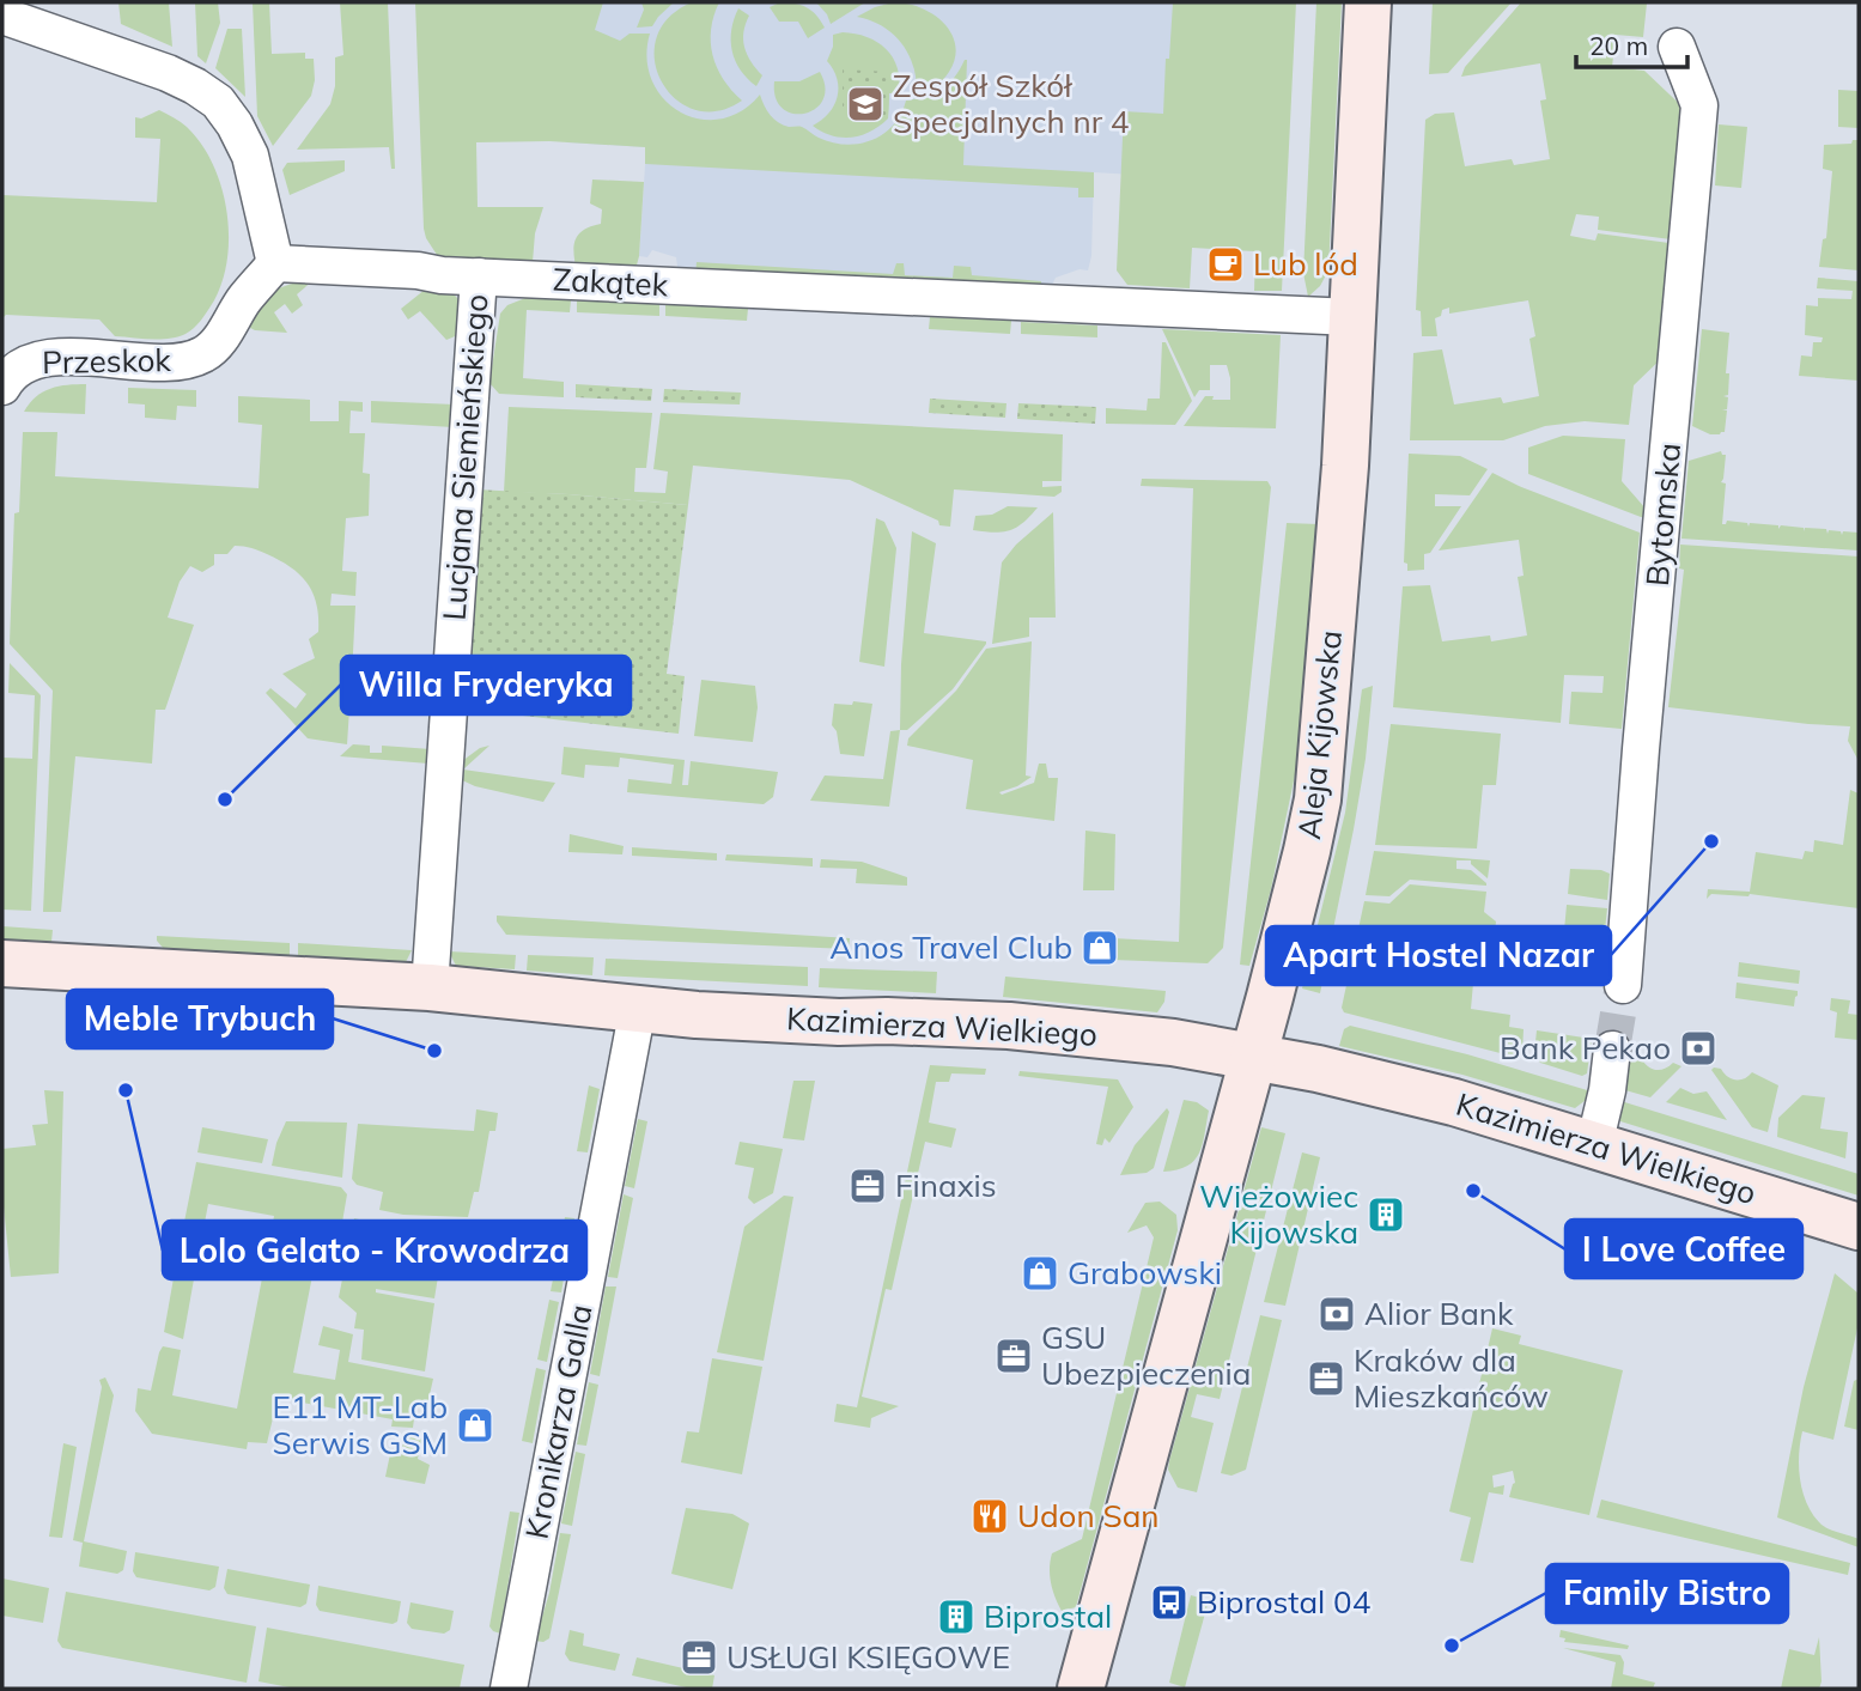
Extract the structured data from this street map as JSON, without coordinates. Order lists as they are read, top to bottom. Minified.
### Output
{"streets":{"street":["Zakątek","Przeskok","Lucjana Siemieńskiego","Bytomska","Aleja Kijowska","Kazimierza Wielkiego","Kronikarza Galla"]},"crossings":[["Zakątek","Przeskok"],["Zakątek","Lucjana Siemieńskiego"],["Zakątek","Aleja Kijowska"],["Lucjana Siemieńskiego","Kazimierza Wielkiego"],["Aleja Kijowska","Kazimierza Wielkiego"],["Kazimierza Wielkiego","Kronikarza Galla"]],"places":{"school or university":["Zespół Szkół Specjalnych nr 4"],"cafe":["Lub lód"],"other":["Willa Fryderyka","Apart Hostel Nazar","Meble Trybuch","Lolo Gelato - Krowodrza","I Love Coffee","Family Bistro"],"shop":["Anos Travel Club","Grabowski","E11 MT-Lab Serwis GSM"],"bank":["Bank Pekao","Alior Bank"],"office":["Finaxis","GSU Ubezpieczenia","Kraków dla Mieszkańców","USŁUGI KSIĘGOWE"],"building":["Wieżowiec Kijowska","Biprostal"],"restaurant":["Udon San"],"bus stop":["Biprostal 04"]},"scale_bar":"20 m"}
